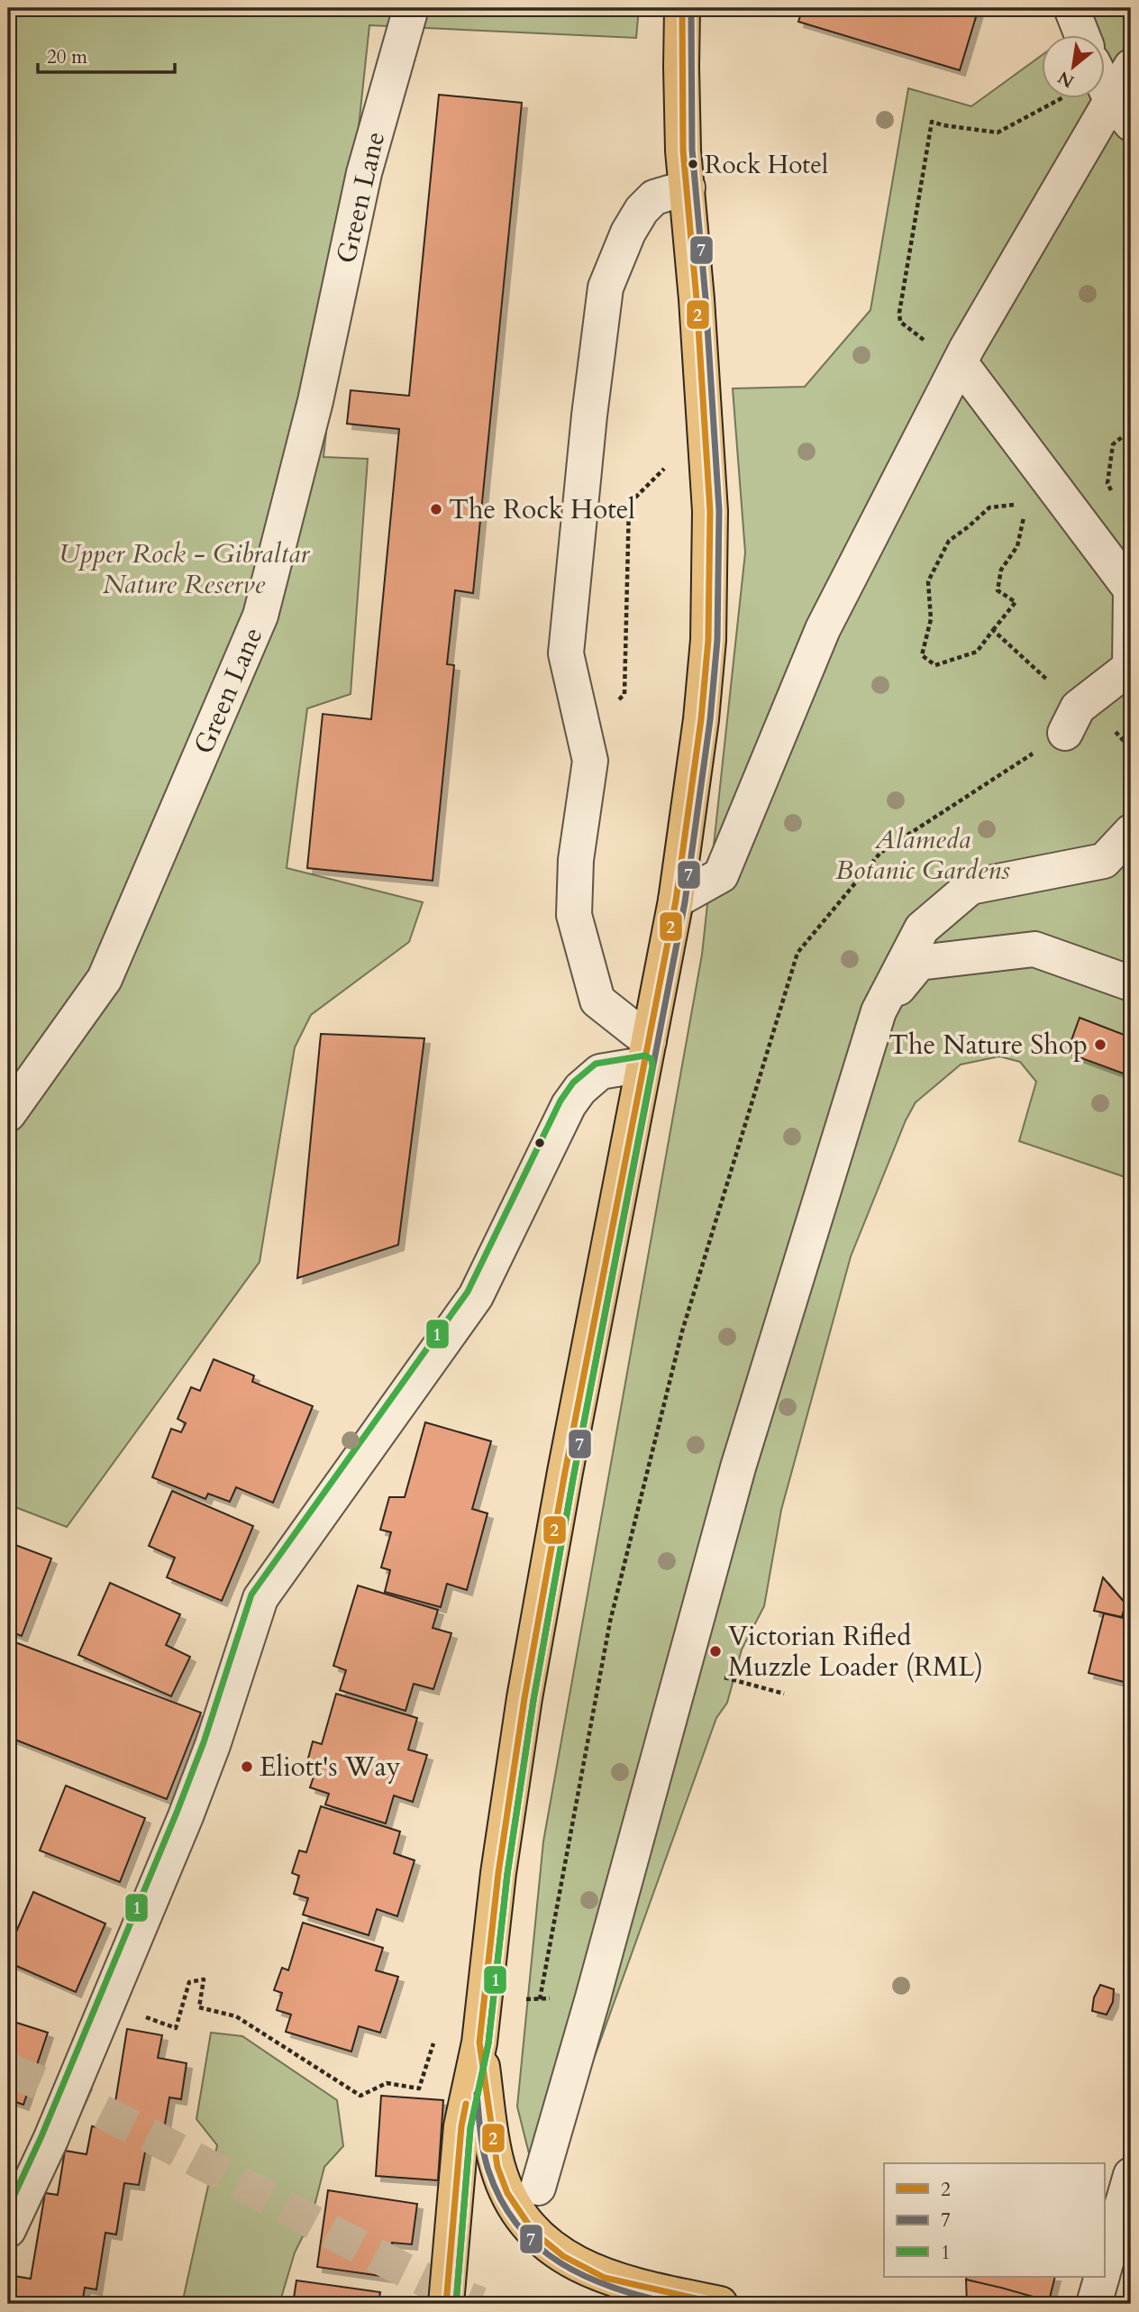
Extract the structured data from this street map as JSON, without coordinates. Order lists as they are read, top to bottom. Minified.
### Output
{"streets":{"street":["Green Lane"]},"parks":["Upper Rock - Gibraltar Nature Reserve","Alameda Botanic Gardens"],"places":["Rock Hotel","The Rock Hotel","The Nature Shop","Victorian Rifled Muzzle Loader (RML)","Eliott's Way"],"lines":["transit line 2","transit line 7","transit line 1"],"legend":["2","7","1"],"scale_bar":"20 m","north":"bottom left"}
